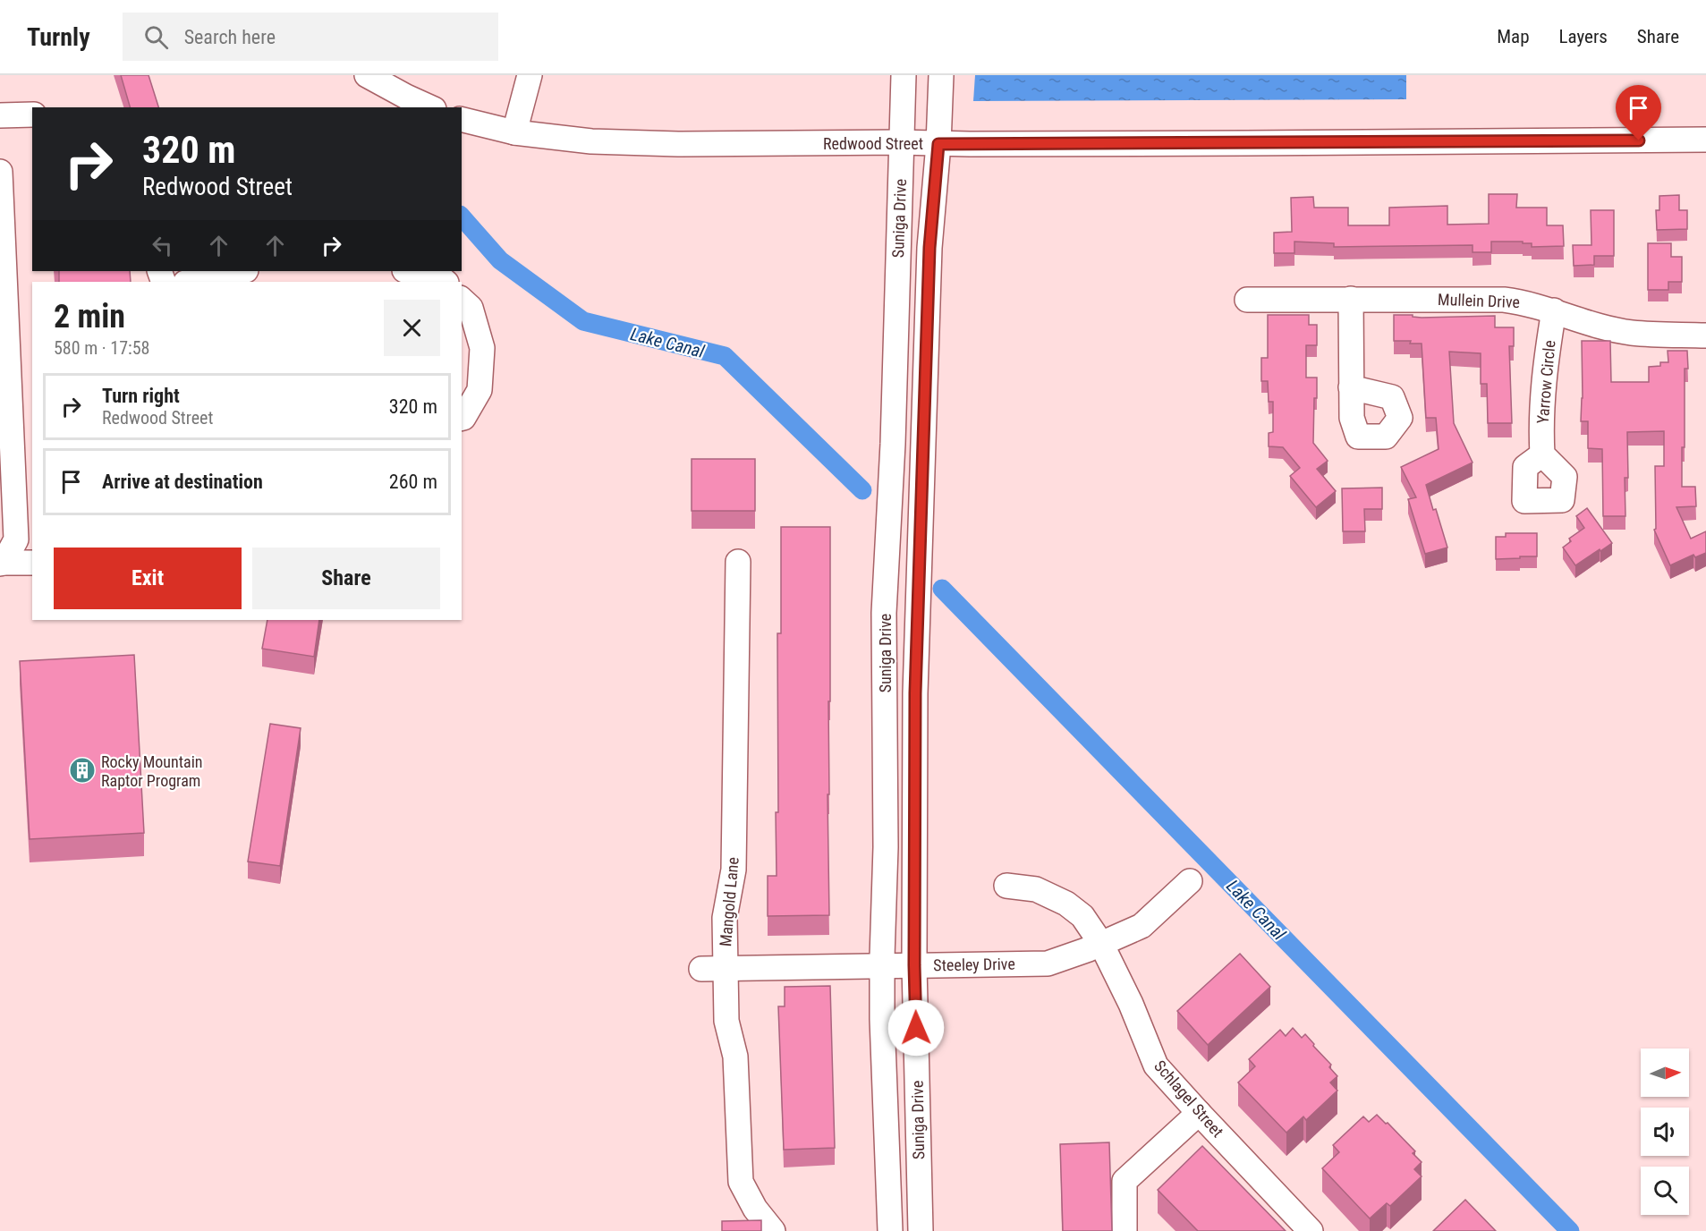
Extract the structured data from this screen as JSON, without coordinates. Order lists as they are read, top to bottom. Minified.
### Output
{"streets":{"street":["Redwood Street","Suniga Drive","Mullein Drive","Yarrow Circle","Mangold Lane","Steeley Drive","Schlagel Street"]},"crossings":[["Redwood Street","Suniga Drive"],["Suniga Drive","Steeley Drive"],["Mullein Drive","Yarrow Circle"],["Mangold Lane","Steeley Drive"],["Steeley Drive","Schlagel Street"]],"water":["Lake Canal"],"places":{"building":["Rocky Mountain Raptor Program"]},"north":"right","page":{"header":"Turnly","search":"Search here","nav":["Map","Layers","Share"],"turn":["320 m","Redwood Street"],"heading":["2 min","580 m · 17:58"],"list":[{"name":"Turn right","note":"Redwood Street","value":"320 m"},{"name":"Arrive at destination","value":"260 m"}],"buttons":["Exit","Share"]}}
